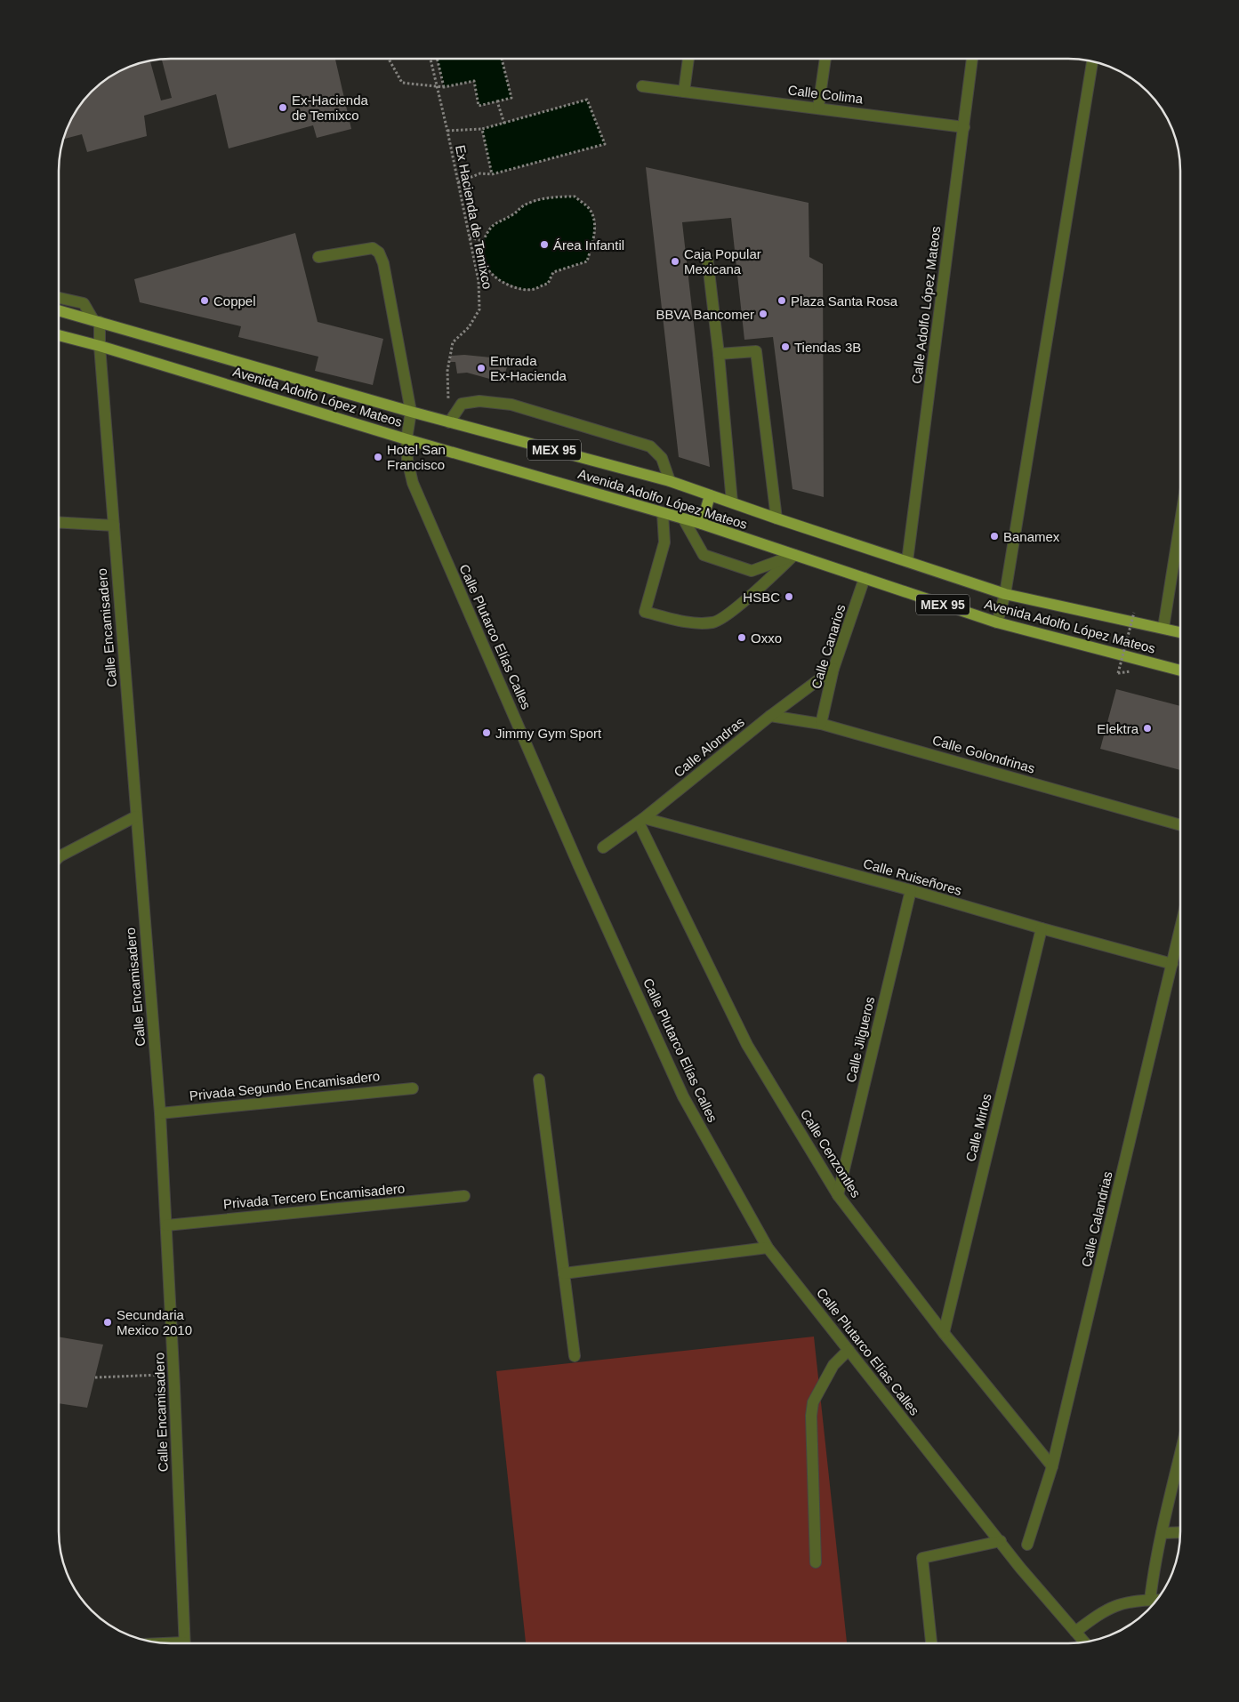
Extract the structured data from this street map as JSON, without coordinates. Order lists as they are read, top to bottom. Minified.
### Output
{"streets":{"main road":["Avenida Adolfo López Mateos","MEX 95"],"street":["Calle Colima","Calle Adolfo López Mateos","Calle Encamisadero","Calle Plutarco Elías Calles","Calle Canarios","Calle Alondras","Calle Golondrinas","Calle Ruiseñores","Calle Jilgueros","Privada Segundo Encamisadero","Calle Mirlos","Calle Cenzontles","Privada Tercero Encamisadero","Calle Calandrias"],"path":["Ex Hacienda de Temixco"]},"crossings":[["Calle Colima","Calle Adolfo López Mateos"],["Ex Hacienda de Temixco","Avenida Adolfo López Mateos"],["Calle Adolfo López Mateos","Avenida Adolfo López Mateos"],["Avenida Adolfo López Mateos","Calle Encamisadero"],["Avenida Adolfo López Mateos","Calle Plutarco Elías Calles"],["Avenida Adolfo López Mateos","Calle Canarios"],["Calle Encamisadero","Privada Segundo Encamisadero"],["Calle Encamisadero","Privada Tercero Encamisadero"],["Calle Canarios","Calle Alondras"],["Calle Canarios","Calle Golondrinas"],["Calle Alondras","Calle Golondrinas"],["Calle Alondras","Calle Ruiseñores"],["Calle Alondras","Calle Cenzontles"],["Calle Ruiseñores","Calle Jilgueros"],["Calle Ruiseñores","Calle Mirlos"],["Calle Ruiseñores","Calle Cenzontles"],["Calle Ruiseñores","Calle Calandrias"],["Calle Jilgueros","Calle Cenzontles"],["Calle Mirlos","Calle Cenzontles"],["Calle Cenzontles","Calle Calandrias"]],"places":["Ex-Hacienda de Temixco","Área Infantil","Caja Popular Mexicana","Coppel","Plaza Santa Rosa","BBVA Bancomer","Tiendas 3B","Entrada Ex-Hacienda","Hotel San Francisco","Banamex","HSBC","Oxxo","Elektra","Jimmy Gym Sport","Secundaria Mexico 2010"]}
